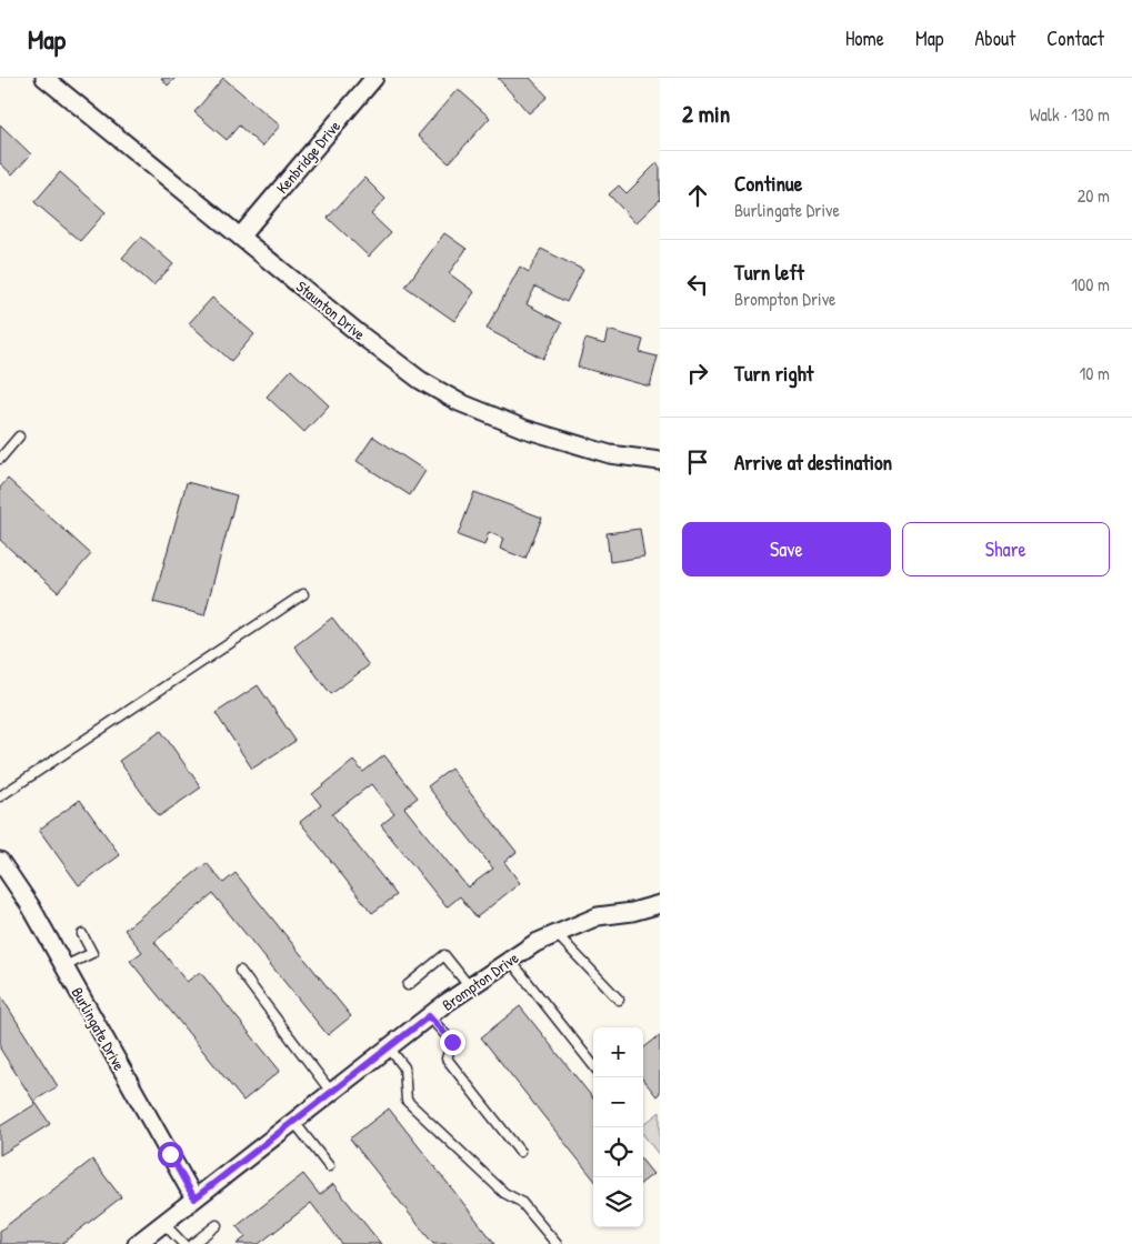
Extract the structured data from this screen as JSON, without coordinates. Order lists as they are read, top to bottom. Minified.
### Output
{"streets":{"street":["Kenbridge Drive","Staunton Drive","Brompton Drive","Burlingate Drive"]},"crossings":[["Kenbridge Drive","Staunton Drive"],["Brompton Drive","Burlingate Drive"]],"page":{"header":"Map","nav":["Home","Map","About","Contact"],"heading":["2 min","Walk · 130 m"],"list":[["Continue","Burlingate Drive","20 m"],["Turn left","Brompton Drive","100 m"],["Turn right","10 m"],"Arrive at destination"],"buttons":["Save","Share"],"map_buttons":["+","−"]}}
